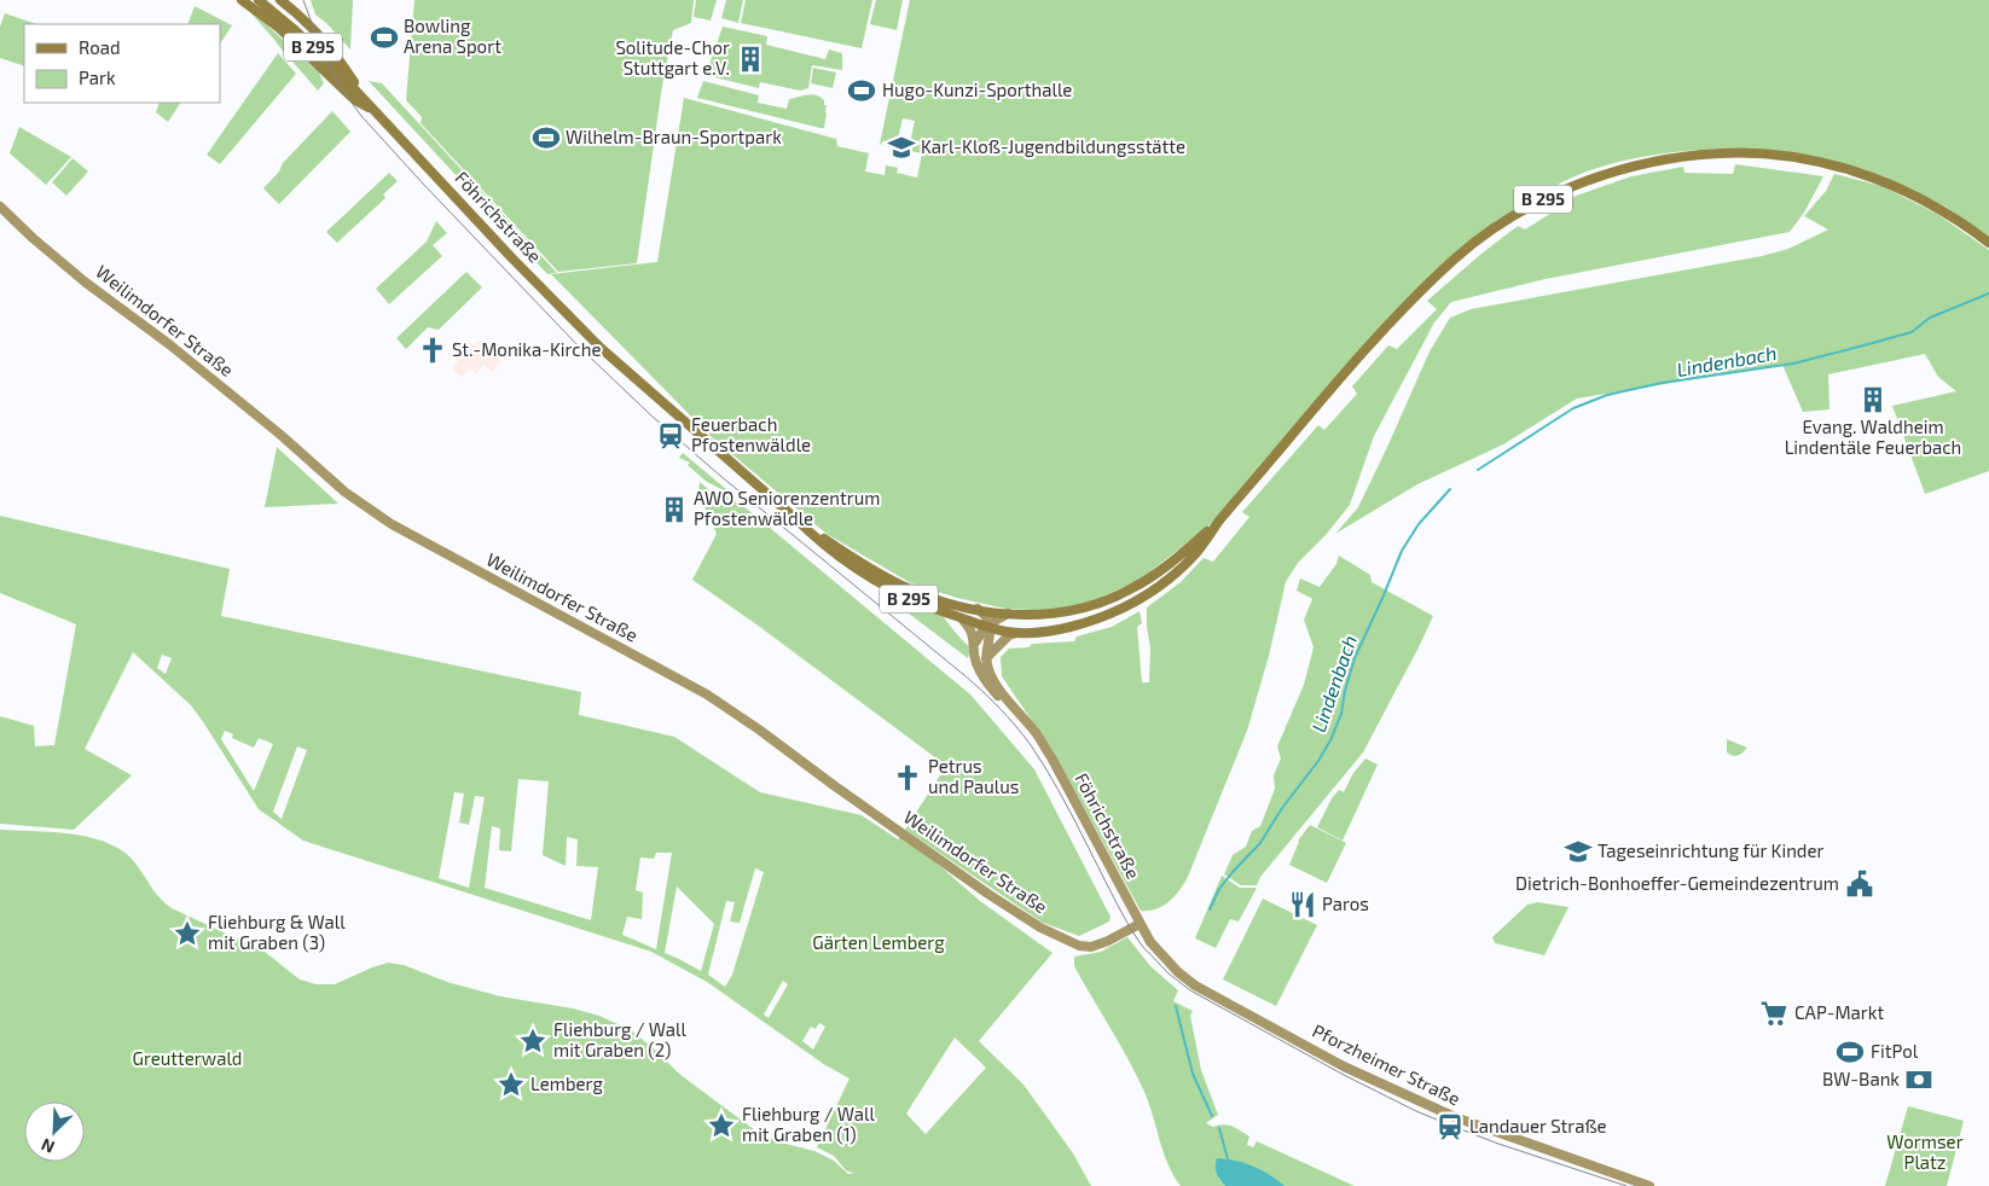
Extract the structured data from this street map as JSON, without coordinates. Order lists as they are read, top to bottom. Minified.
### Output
{"streets":{"main road":["B 295","Föhrichstraße"],"street":["Weilimdorfer Straße","Pforzheimer Straße"]},"crossings":[["B 295","Föhrichstraße"],["Föhrichstraße","Weilimdorfer Straße"],["Föhrichstraße","Pforzheimer Straße"],["Weilimdorfer Straße","Pforzheimer Straße"]],"water":["Lindenbach"],"parks":["Gärten Lemberg","Greutterwald","Wormser Platz"],"places":{"sports":["Bowling Arena Sport","Hugo-Kunzi-Sporthalle","Wilhelm-Braun-Sportpark","FitPol"],"building":["Solitude-Chor Stuttgart e.V.","Evang. Waldheim Lindentäle Feuerbach","AWO Seniorenzentrum Pfostenwäldle"],"school or university":["Karl-Kloß-Jugendbildungsstätte","Tageseinrichtung für Kinder"],"church":["St.-Monika-Kirche","Petrus und Paulus"],"station":["Feuerbach Pfostenwäldle","Landauer Straße"],"public building":["Dietrich-Bonhoeffer-Gemeindezentrum"],"restaurant":["Paros"],"place":["Fliehburg & Wall mit Graben (3)","Fliehburg / Wall mit Graben (2)","Lemberg","Fliehburg / Wall mit Graben (1)"],"supermarket":["CAP-Markt"],"bank":["BW-Bank"]},"legend":["Road","Park"],"north":"bottom left"}
